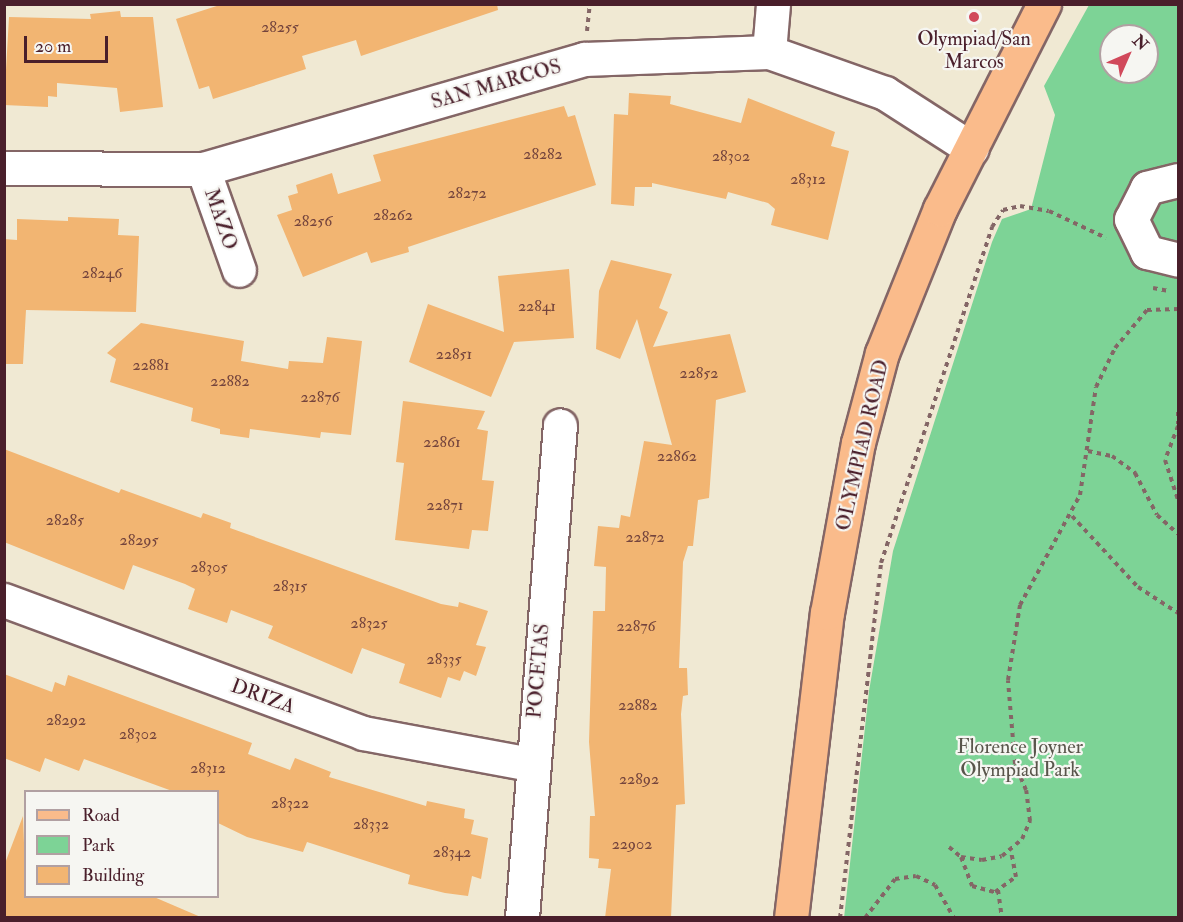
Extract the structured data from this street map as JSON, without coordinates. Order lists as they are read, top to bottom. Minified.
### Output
{"streets":{"main road":["OLYMPIAD ROAD"],"street":["SAN MARCOS","MAZO","POCETAS","DRIZA"]},"crossings":[["SAN MARCOS","MAZO"],["SAN MARCOS","OLYMPIAD ROAD"],["POCETAS","DRIZA"]],"parks":["Florence Joyner Olympiad Park"],"places":["Olympiad/San Marcos"],"house_numbers":["28255","28282","28302","28312","28272","28262","28256","28246","22841","22851","22881","22852","22882","22876","22861","22862","22871","28285","22872","28295","28305","28315","28325","22876","28335","22882","28292","28302","28312","22892","28322","28332","22902","28342"],"legend":["Road","Park","Building"],"scale_bar":"20 m","north":"top right"}
